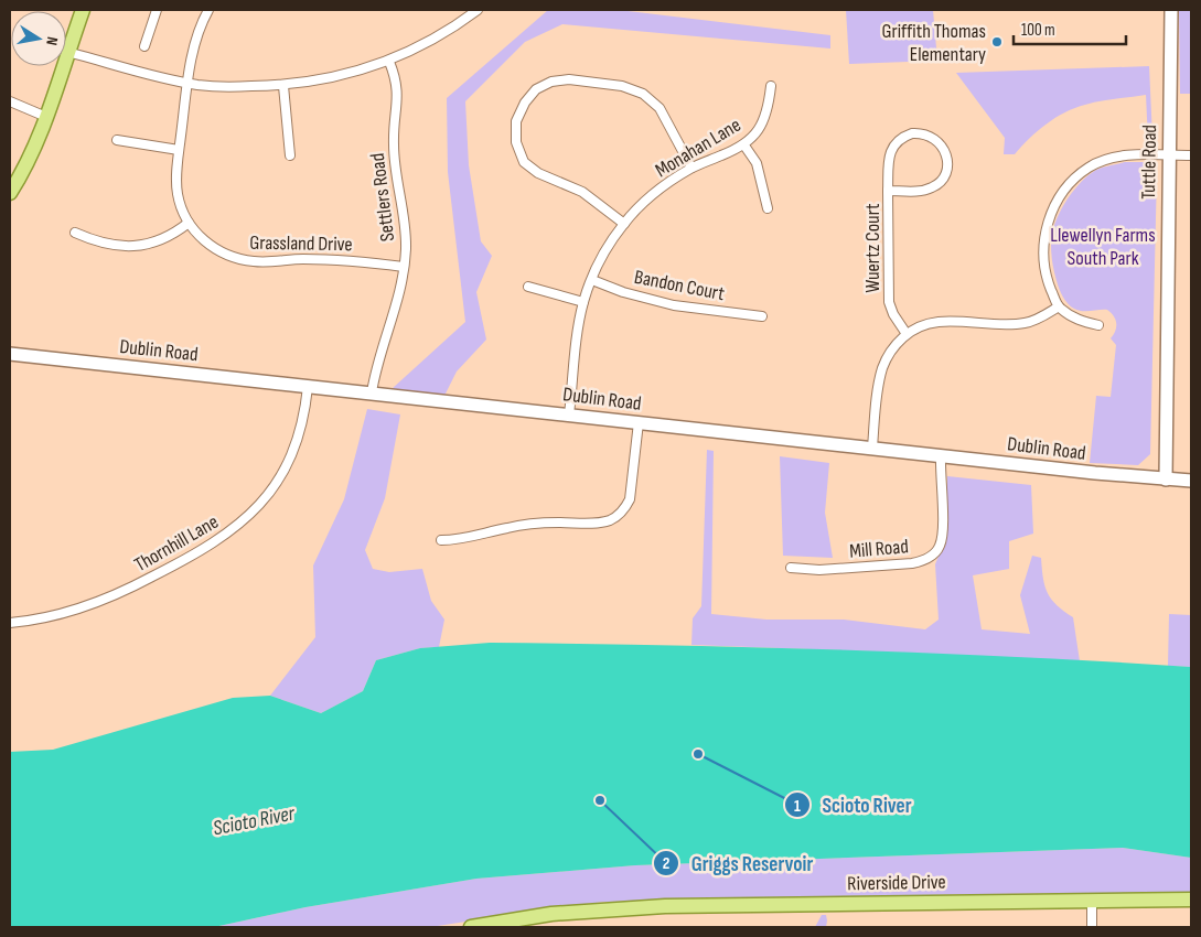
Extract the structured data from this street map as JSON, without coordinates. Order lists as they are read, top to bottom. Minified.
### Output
{"streets":{"main road":["Tuttle Road","Dublin Road","Riverside Drive"],"street":["Monahan Lane","Settlers Road","Grassland Drive","Wuertz Court","Bandon Court","Thornhill Lane","Mill Road"]},"crossings":[["Monahan Lane","Bandon Court"],["Monahan Lane","Dublin Road"],["Tuttle Road","Dublin Road"],["Settlers Road","Grassland Drive"],["Settlers Road","Dublin Road"],["Dublin Road","Thornhill Lane"],["Dublin Road","Mill Road"]],"water":["Scioto River"],"parks":["Llewellyn Farms South Park"],"places":["Griffith Thomas Elementary","Scioto River","Griggs Reservoir"],"scale_bar":"100 m","north":"right"}
